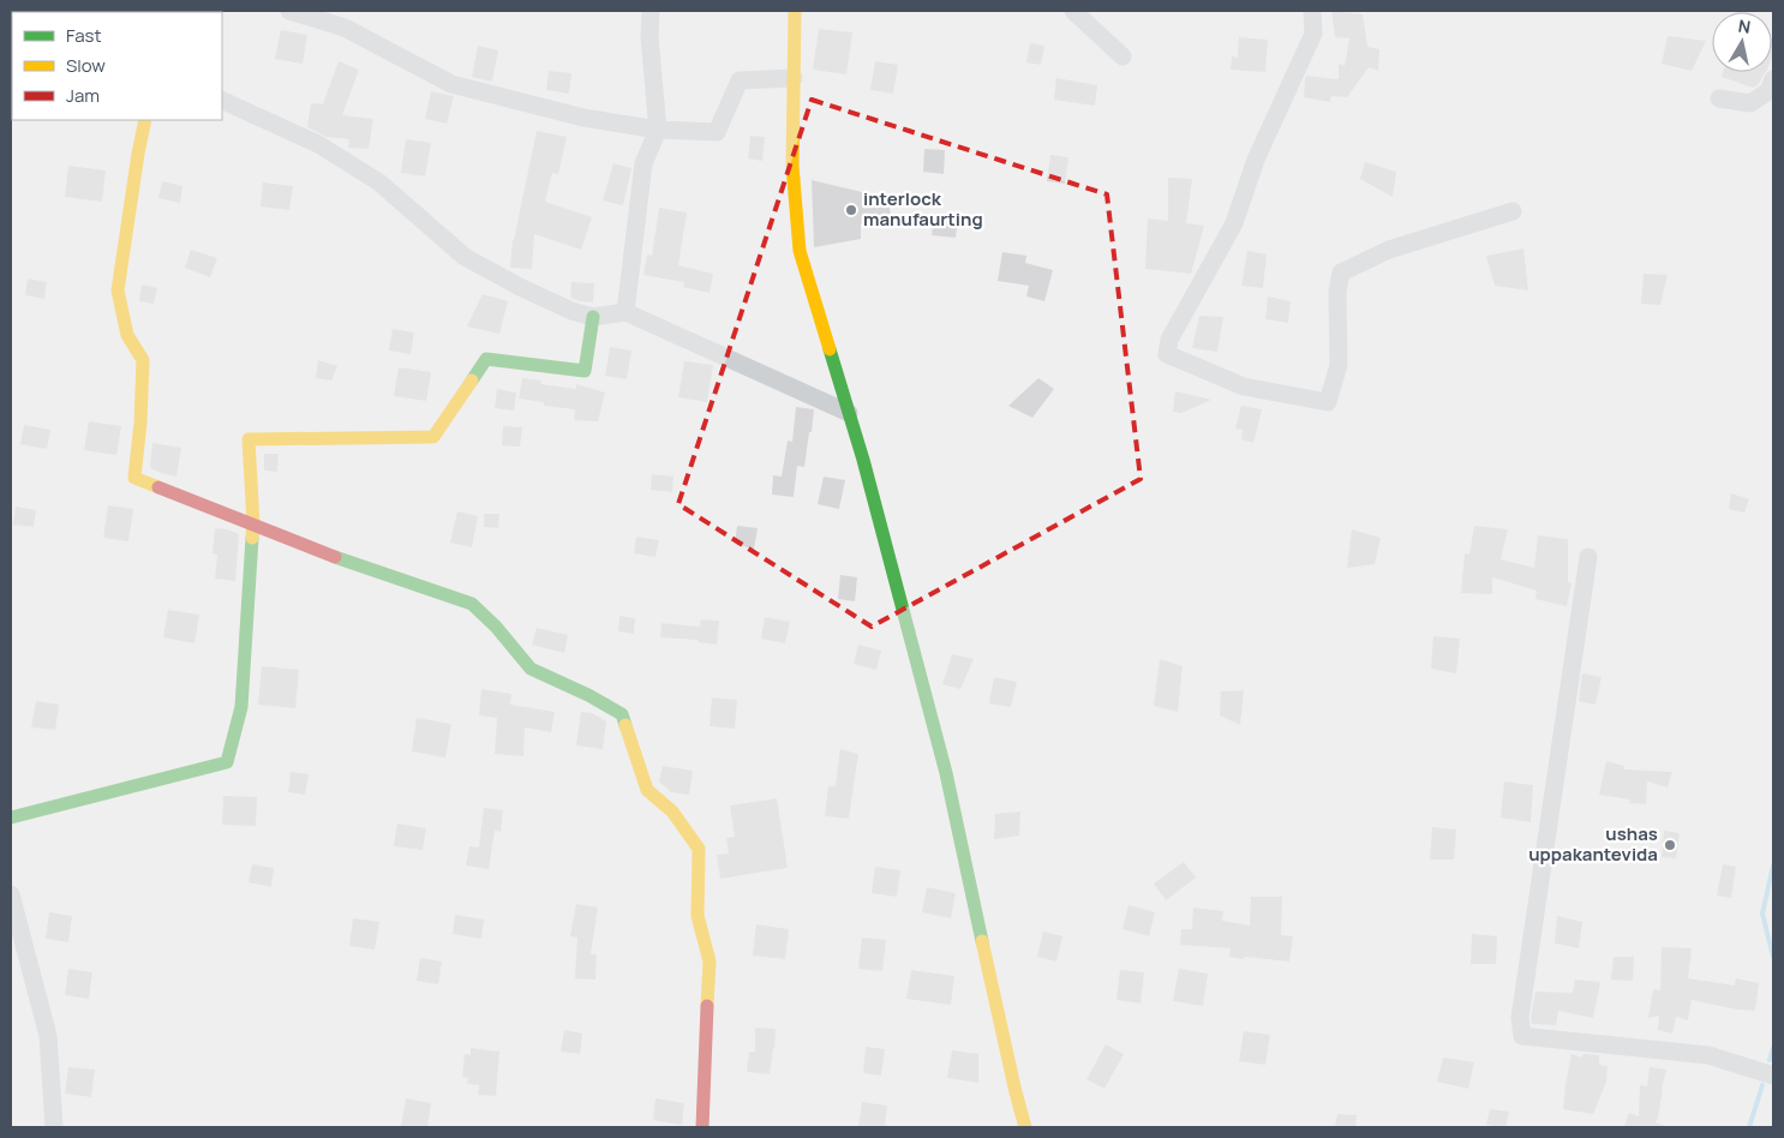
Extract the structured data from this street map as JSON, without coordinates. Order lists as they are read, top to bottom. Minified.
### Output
{"places":["interlock manufaurting","ushas uppakantevida"],"legend":["Fast","Slow","Jam"],"north":"top"}
